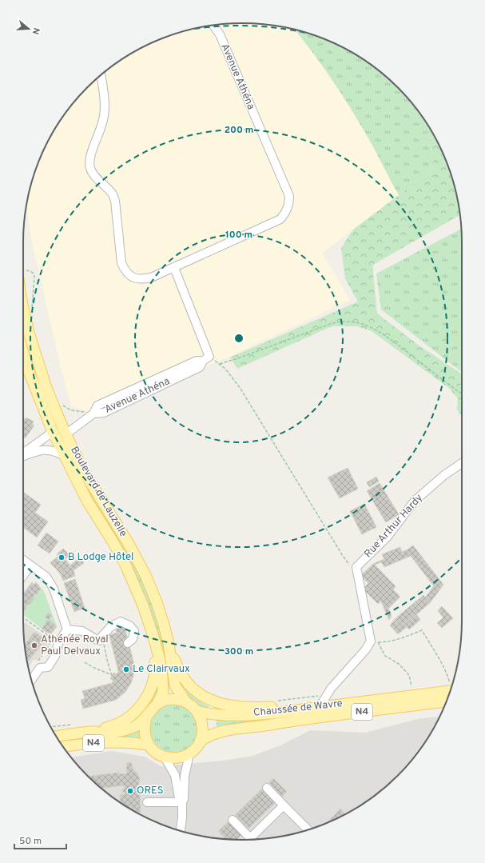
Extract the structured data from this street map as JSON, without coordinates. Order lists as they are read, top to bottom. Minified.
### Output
{"streets":{"main road":["Boulevard de Lauzelle","Chaussée de Wavre","N4"],"street":["Avenue Athéna","Rue Arthur Hardy"]},"crossings":[["Boulevard de Lauzelle","Chaussée de Wavre"],["Boulevard de Lauzelle","N4"],["Chaussée de Wavre","N4"]],"places":["B Lodge Hôtel","Athénée Royal Paul Delvaux","Le Clairvaux","ORES"],"scale_bar":"50 m","north":"right","rings":["200 m","100 m","300 m"]}
